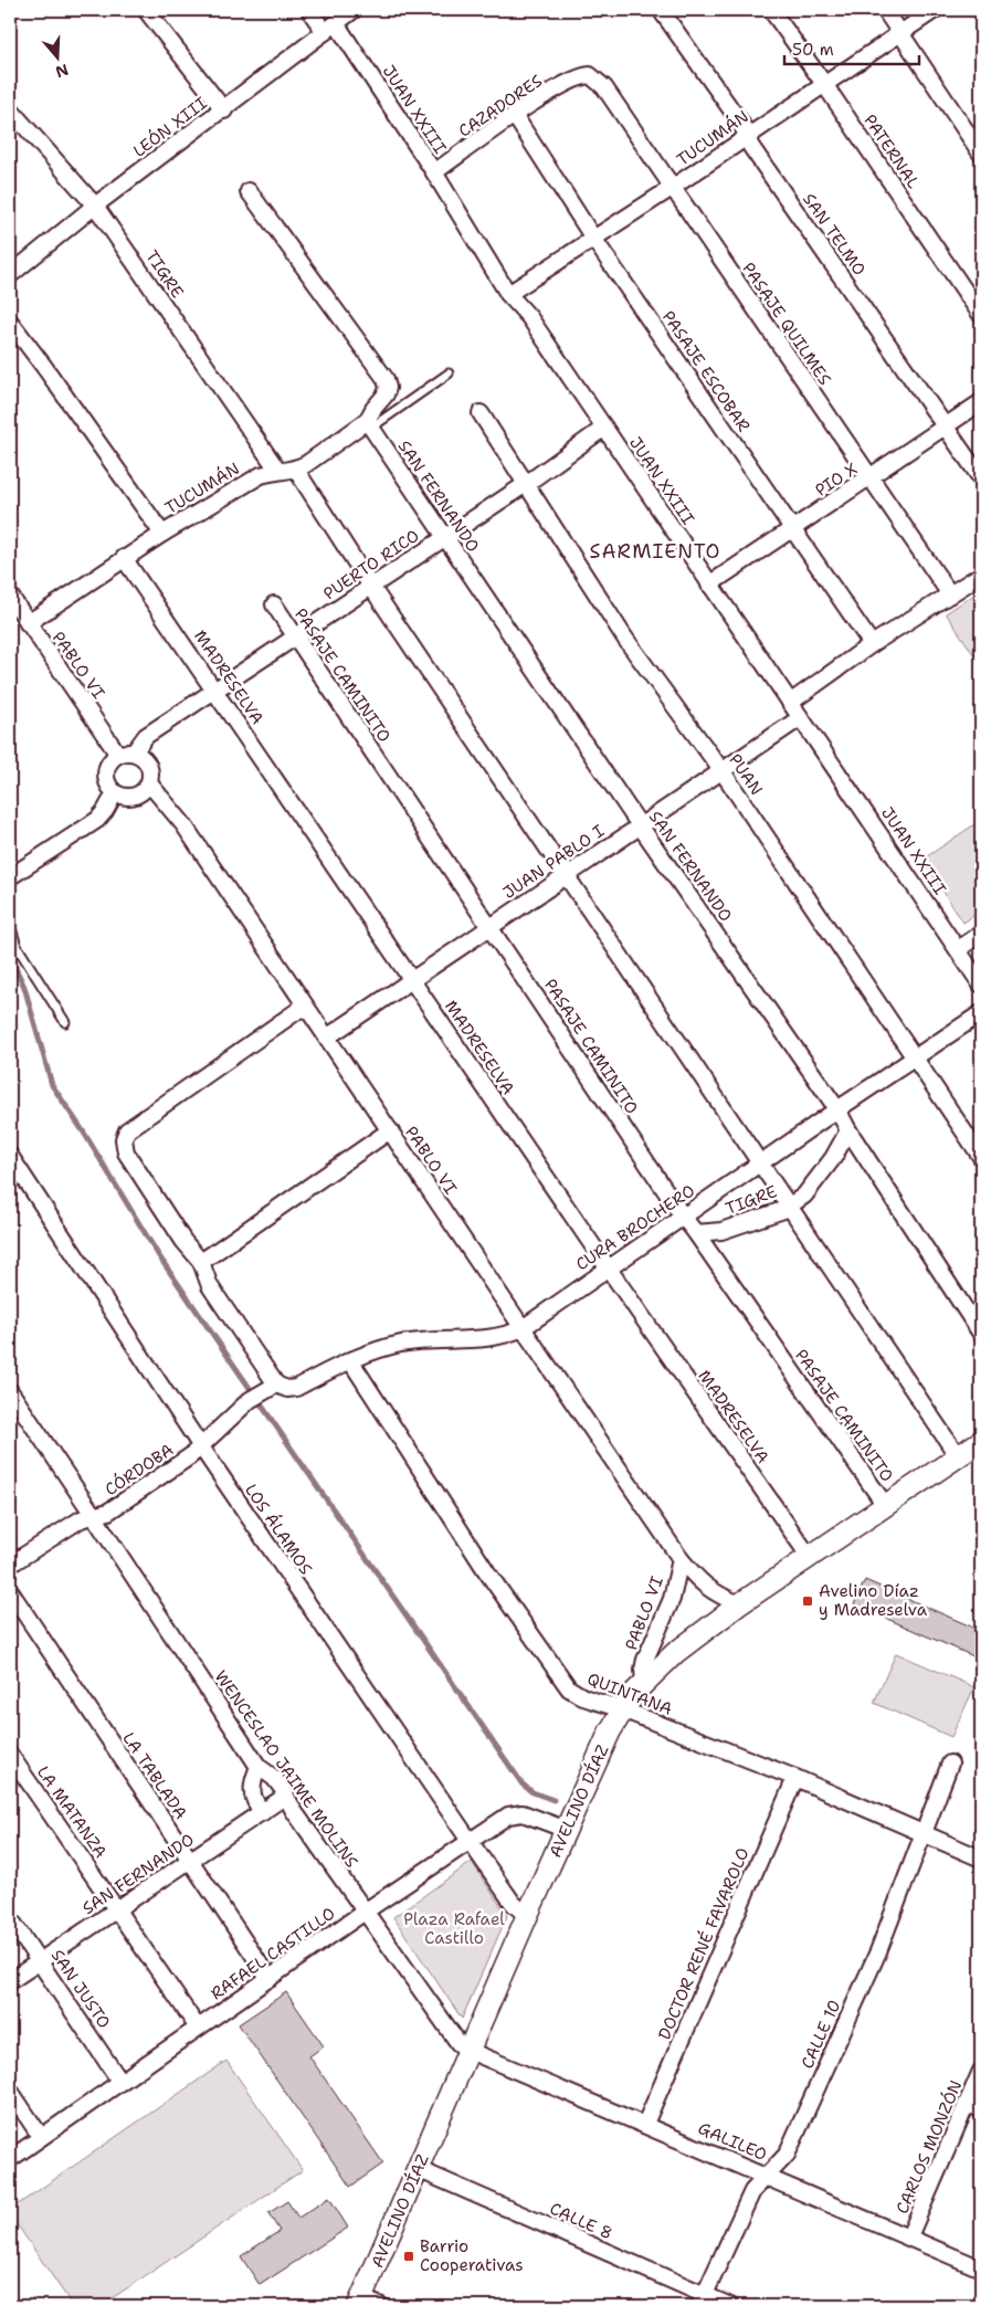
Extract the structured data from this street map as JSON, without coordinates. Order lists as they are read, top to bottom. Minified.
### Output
{"streets":{"street":["CAZADORES","JUAN XXIII","LEÓN XIII","TUCUMÁN","PATERNAL","SAN TELMO","TIGRE","PASAJE QUILMES","PASAJE ESCOBAR","PIO X","SAN FERNANDO","PUERTO RICO","PABLO VI","PASAJE CAMINITO","MADRESELVA","PUAN","JUAN PABLO I","CURA BROCHERO","CÓRDOBA","LOS ÁLAMOS","QUINTANA","WENCESLAO JAIME MOLINS","LA TABLADA","AVELINO DÍAZ","LA MATANZA","DOCTOR RENÉ FAVAROLO","RAFAEL CASTILLO","SAN JUSTO","CALLE 10","GALILEO","CARLOS MONZÓN","CALLE 8"]},"crossings":[["CAZADORES","JUAN XXIII"],["CAZADORES","PASAJE QUILMES"],["CAZADORES","PASAJE ESCOBAR"],["JUAN XXIII","LEÓN XIII"],["JUAN XXIII","TUCUMÁN"],["JUAN XXIII","PIO X"],["JUAN XXIII","PUERTO RICO"],["JUAN XXIII","JUAN PABLO I"],["LEÓN XIII","TIGRE"],["TUCUMÁN","PATERNAL"],["TUCUMÁN","SAN TELMO"],["TUCUMÁN","TIGRE"],["TUCUMÁN","PASAJE QUILMES"],["TUCUMÁN","PASAJE ESCOBAR"],["TUCUMÁN","PABLO VI"],["TUCUMÁN","MADRESELVA"],["SAN TELMO","PIO X"],["TIGRE","SAN FERNANDO"],["TIGRE","PASAJE CAMINITO"],["PASAJE QUILMES","PIO X"],["PASAJE ESCOBAR","PIO X"],["SAN FERNANDO","PUERTO RICO"],["SAN FERNANDO","JUAN PABLO I"],["SAN FERNANDO","CURA BROCHERO"],["SAN FERNANDO","WENCESLAO JAIME MOLINS"],["SAN FERNANDO","LA TABLADA"],["SAN FERNANDO","LA MATANZA"],["SAN FERNANDO","SAN JUSTO"],["PUERTO RICO","PABLO VI"],["PUERTO RICO","PASAJE CAMINITO"],["PUERTO RICO","MADRESELVA"],["PUERTO RICO","PUAN"],["PABLO VI","JUAN PABLO I"],["PABLO VI","CURA BROCHERO"],["PABLO VI","AVELINO DÍAZ"],["PASAJE CAMINITO","JUAN PABLO I"],["PASAJE CAMINITO","CURA BROCHERO"],["PASAJE CAMINITO","AVELINO DÍAZ"],["MADRESELVA","JUAN PABLO I"],["MADRESELVA","CURA BROCHERO"],["MADRESELVA","AVELINO DÍAZ"],["PUAN","JUAN PABLO I"],["PUAN","CURA BROCHERO"],["CURA BROCHERO","CÓRDOBA"],["CURA BROCHERO","QUINTANA"],["CÓRDOBA","LOS ÁLAMOS"],["CÓRDOBA","WENCESLAO JAIME MOLINS"],["LOS ÁLAMOS","AVELINO DÍAZ"],["LOS ÁLAMOS","RAFAEL CASTILLO"],["QUINTANA","AVELINO DÍAZ"],["QUINTANA","DOCTOR RENÉ FAVAROLO"],["QUINTANA","CALLE 10"],["WENCESLAO JAIME MOLINS","AVELINO DÍAZ"],["WENCESLAO JAIME MOLINS","RAFAEL CASTILLO"],["WENCESLAO JAIME MOLINS","GALILEO"],["LA TABLADA","RAFAEL CASTILLO"],["AVELINO DÍAZ","RAFAEL CASTILLO"],["AVELINO DÍAZ","GALILEO"],["AVELINO DÍAZ","CALLE 8"],["LA MATANZA","RAFAEL CASTILLO"],["DOCTOR RENÉ FAVAROLO","GALILEO"],["RAFAEL CASTILLO","SAN JUSTO"],["CALLE 10","GALILEO"],["CALLE 10","CALLE 8"],["GALILEO","CARLOS MONZÓN"]],"districts":["SARMIENTO"],"parks":["Plaza Rafael Castillo"],"places":{"transit":["Avelino Díaz y Madreselva","Barrio Cooperativas"]},"scale_bar":"50 m","north":"bottom"}
